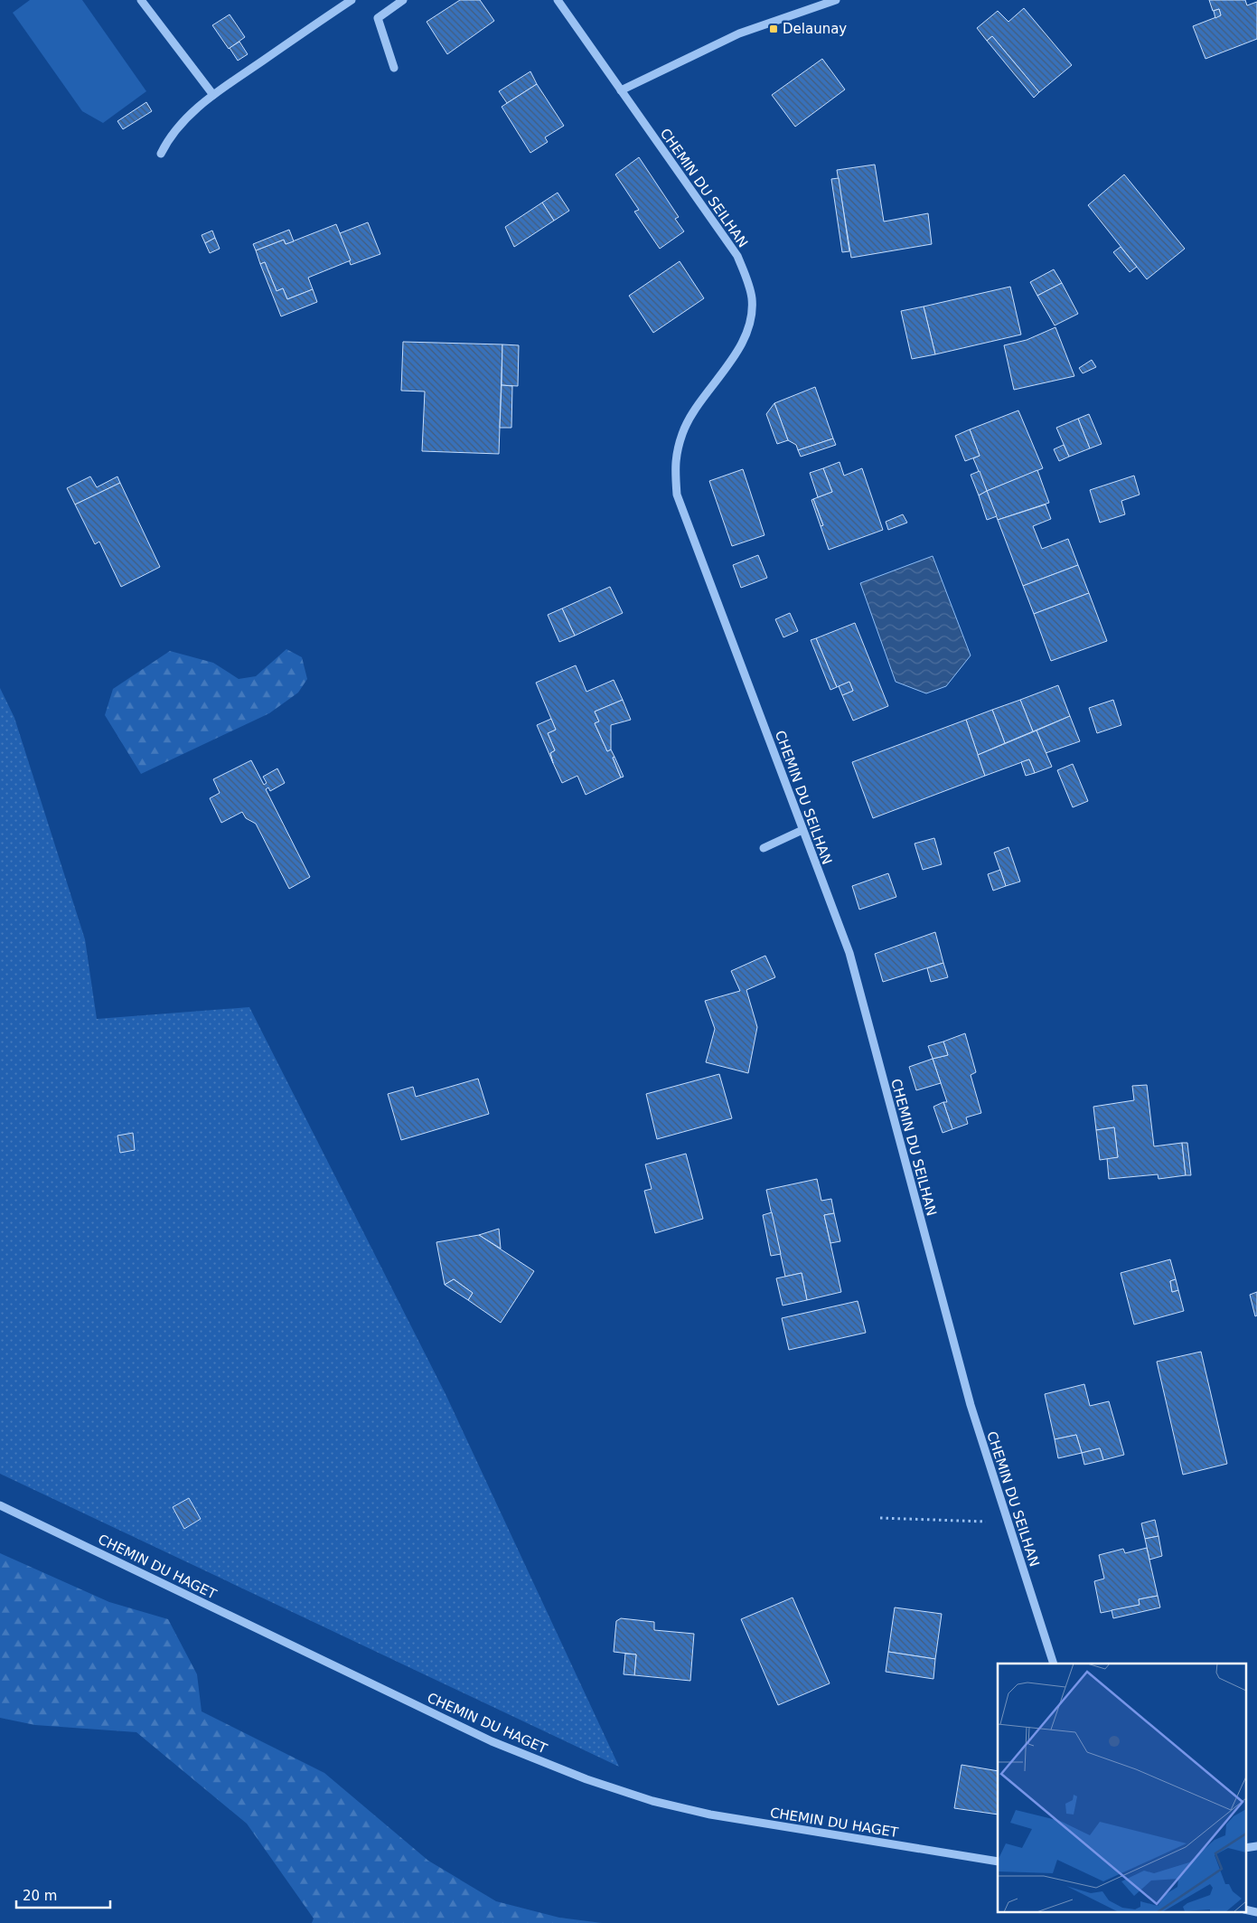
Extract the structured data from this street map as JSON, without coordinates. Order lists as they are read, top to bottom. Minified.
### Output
{"streets":{"street":["CHEMIN DU SEILHAN","CHEMIN DU HAGET"]},"places":{"transit":["Delaunay"]},"scale_bar":"20 m"}
